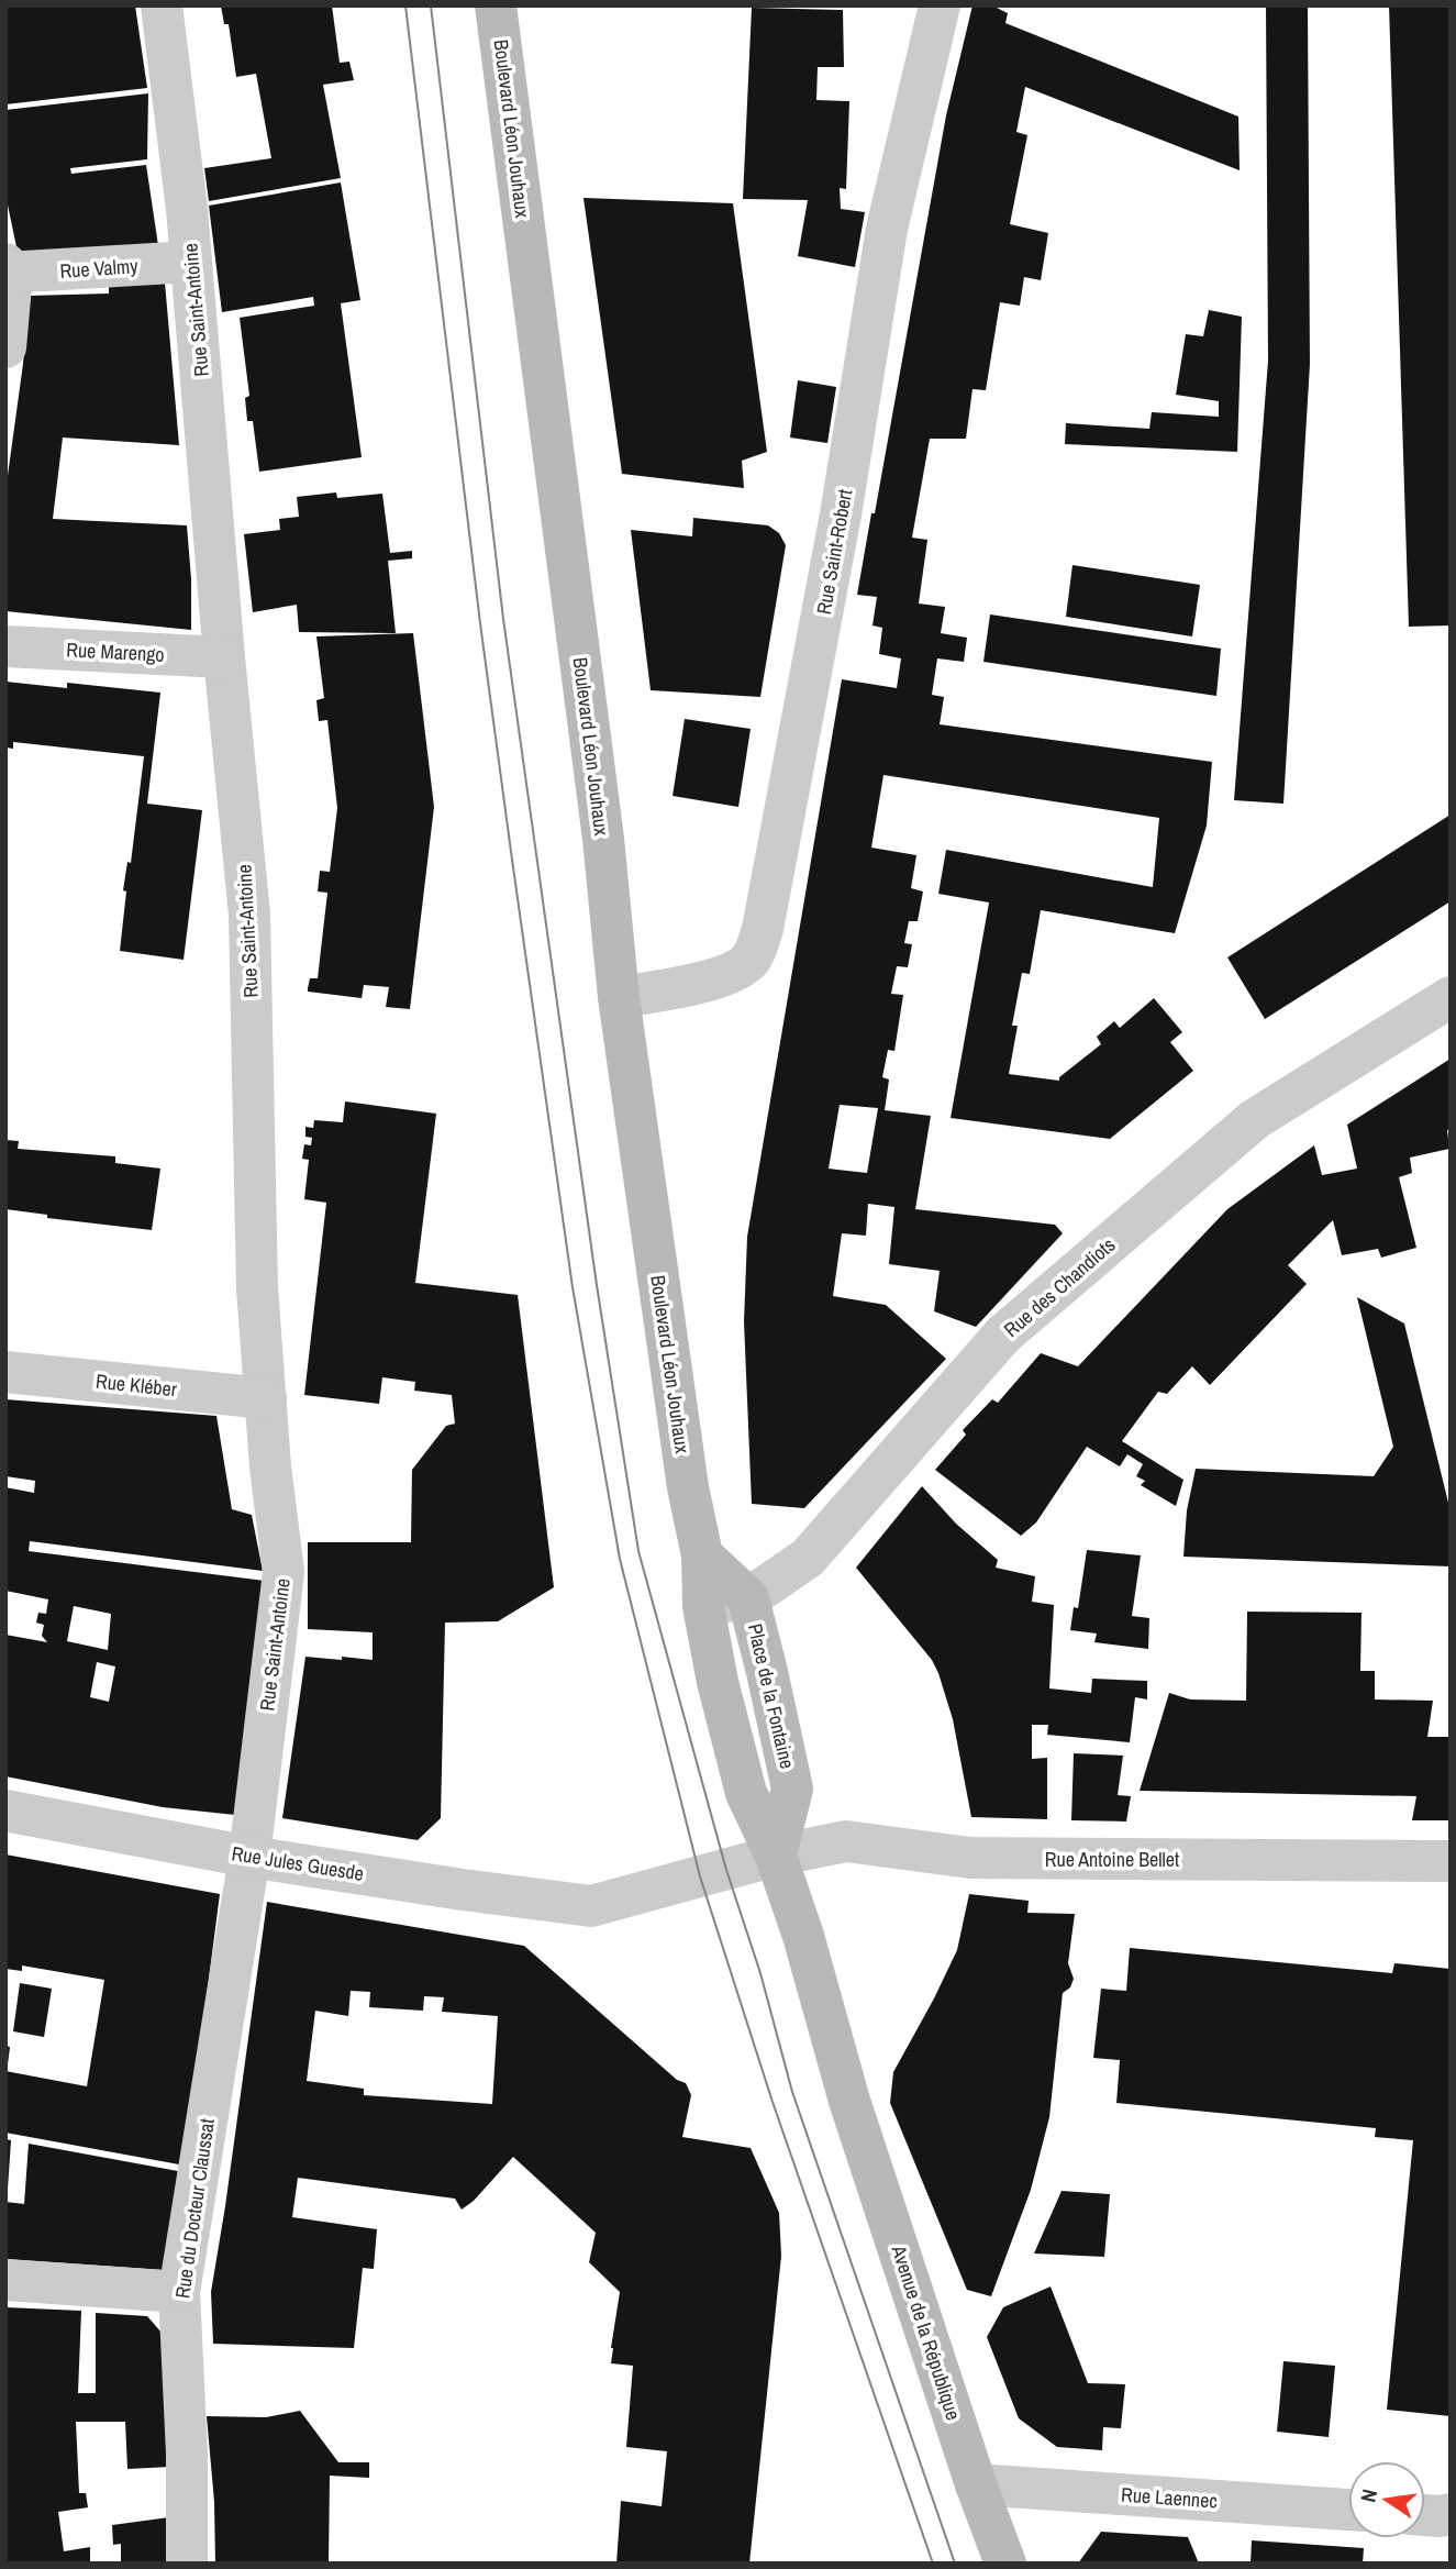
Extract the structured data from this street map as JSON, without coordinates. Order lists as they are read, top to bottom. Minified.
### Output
{"streets":{"main road":["Boulevard Léon Jouhaux","Place de la Fontaine","Avenue de la République"],"street":["Rue Valmy","Rue Saint-Antoine","Rue Saint-Robert","Rue Marengo","Rue des Chandiots","Rue Kléber","Rue Antoine Bellet","Rue Jules Guesde","Rue du Docteur Claussat","Rue Laennec"]},"crossings":[["Boulevard Léon Jouhaux","Rue Saint-Robert"],["Boulevard Léon Jouhaux","Place de la Fontaine"],["Rue Valmy","Rue Saint-Antoine"],["Rue Saint-Antoine","Rue Marengo"],["Rue Saint-Antoine","Rue Kléber"],["Rue Saint-Antoine","Rue Jules Guesde"],["Rue Saint-Antoine","Rue du Docteur Claussat"],["Rue des Chandiots","Place de la Fontaine"],["Place de la Fontaine","Rue Antoine Bellet"],["Place de la Fontaine","Rue Jules Guesde"],["Place de la Fontaine","Avenue de la République"],["Rue Antoine Bellet","Rue Jules Guesde"],["Rue Antoine Bellet","Avenue de la République"],["Rue Jules Guesde","Rue du Docteur Claussat"],["Rue Jules Guesde","Avenue de la République"],["Avenue de la République","Rue Laennec"]],"north":"left"}
